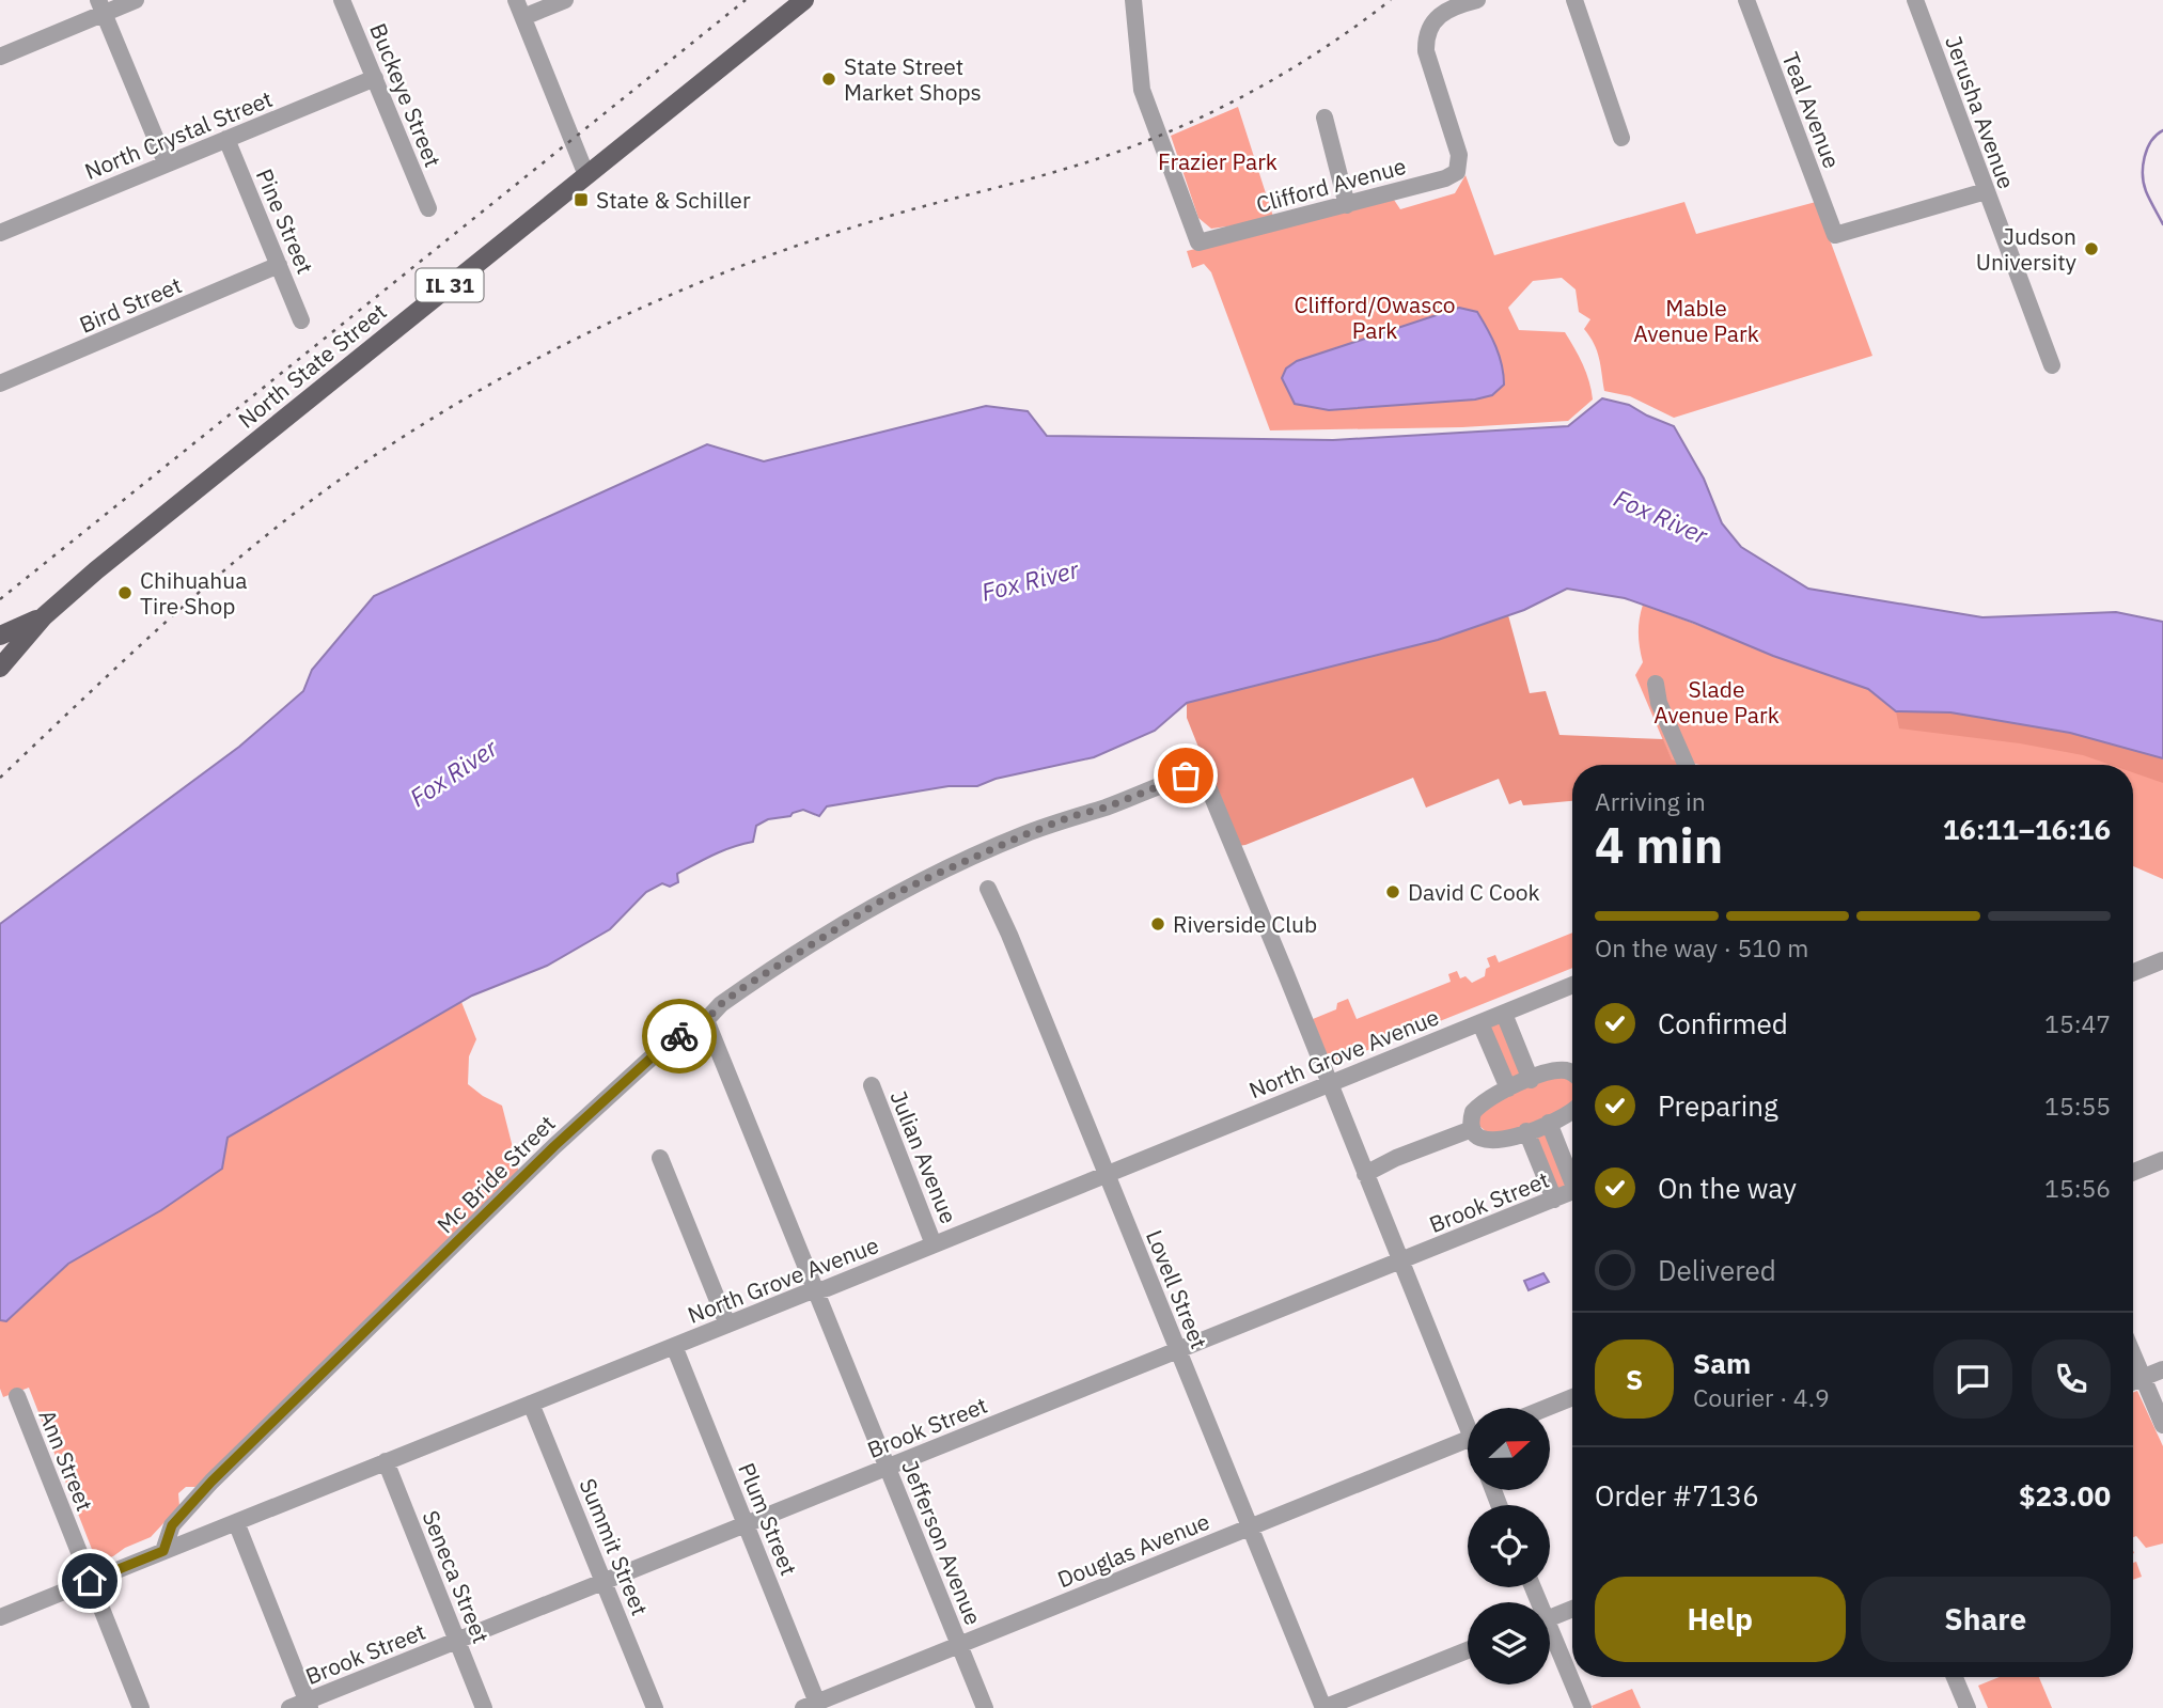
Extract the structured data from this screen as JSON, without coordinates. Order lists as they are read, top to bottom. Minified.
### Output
{"streets":{"main road":["IL 31","North State Street"],"street":["Buckeye Street","Teal Avenue","Jerusha Avenue","North Crystal Street","Clifford Avenue","Pine Street","Bird Street","North Grove Avenue","Julian Avenue","Mc Bride Street","Brook Street","Lovell Street","Ann Street","Plum Street","Jefferson Avenue","Summit Street","Douglas Avenue","Seneca Street"]},"crossings":[["Buckeye Street","North Crystal Street"],["Teal Avenue","Jerusha Avenue"],["North Crystal Street","Pine Street"],["Pine Street","Bird Street"],["North Grove Avenue","Julian Avenue"],["North Grove Avenue","Mc Bride Street"],["North Grove Avenue","Lovell Street"],["North Grove Avenue","Ann Street"],["North Grove Avenue","Plum Street"],["North Grove Avenue","Jefferson Avenue"],["North Grove Avenue","Summit Street"],["North Grove Avenue","Seneca Street"],["Mc Bride Street","Jefferson Avenue"],["Brook Street","Lovell Street"],["Brook Street","Plum Street"],["Brook Street","Jefferson Avenue"],["Brook Street","Summit Street"],["Brook Street","Seneca Street"],["Lovell Street","Douglas Avenue"],["Plum Street","Douglas Avenue"],["Jefferson Avenue","Douglas Avenue"]],"water":["Fox River"],"parks":["Frazier Park","Clifford/Owasco Park","Mable Avenue Park","Slade Avenue Park"],"places":{"other":["State Street Market Shops","Judson University","Chihuahua Tire Shop","David C Cook","Riverside Club"],"transit":["State & Schiller"]},"north":"right","page":{"heading":["4 min","Arriving in","16:11–16:16"],"panel":["Sam","Courier · 4.9","Order #7136","$23.00"],"bar":"On the way · 510 m","list":[["Confirmed","15:47"],["Preparing","15:55"],["On the way","15:56"],"Delivered"],"round":"S","buttons":["Help","Share"]}}
